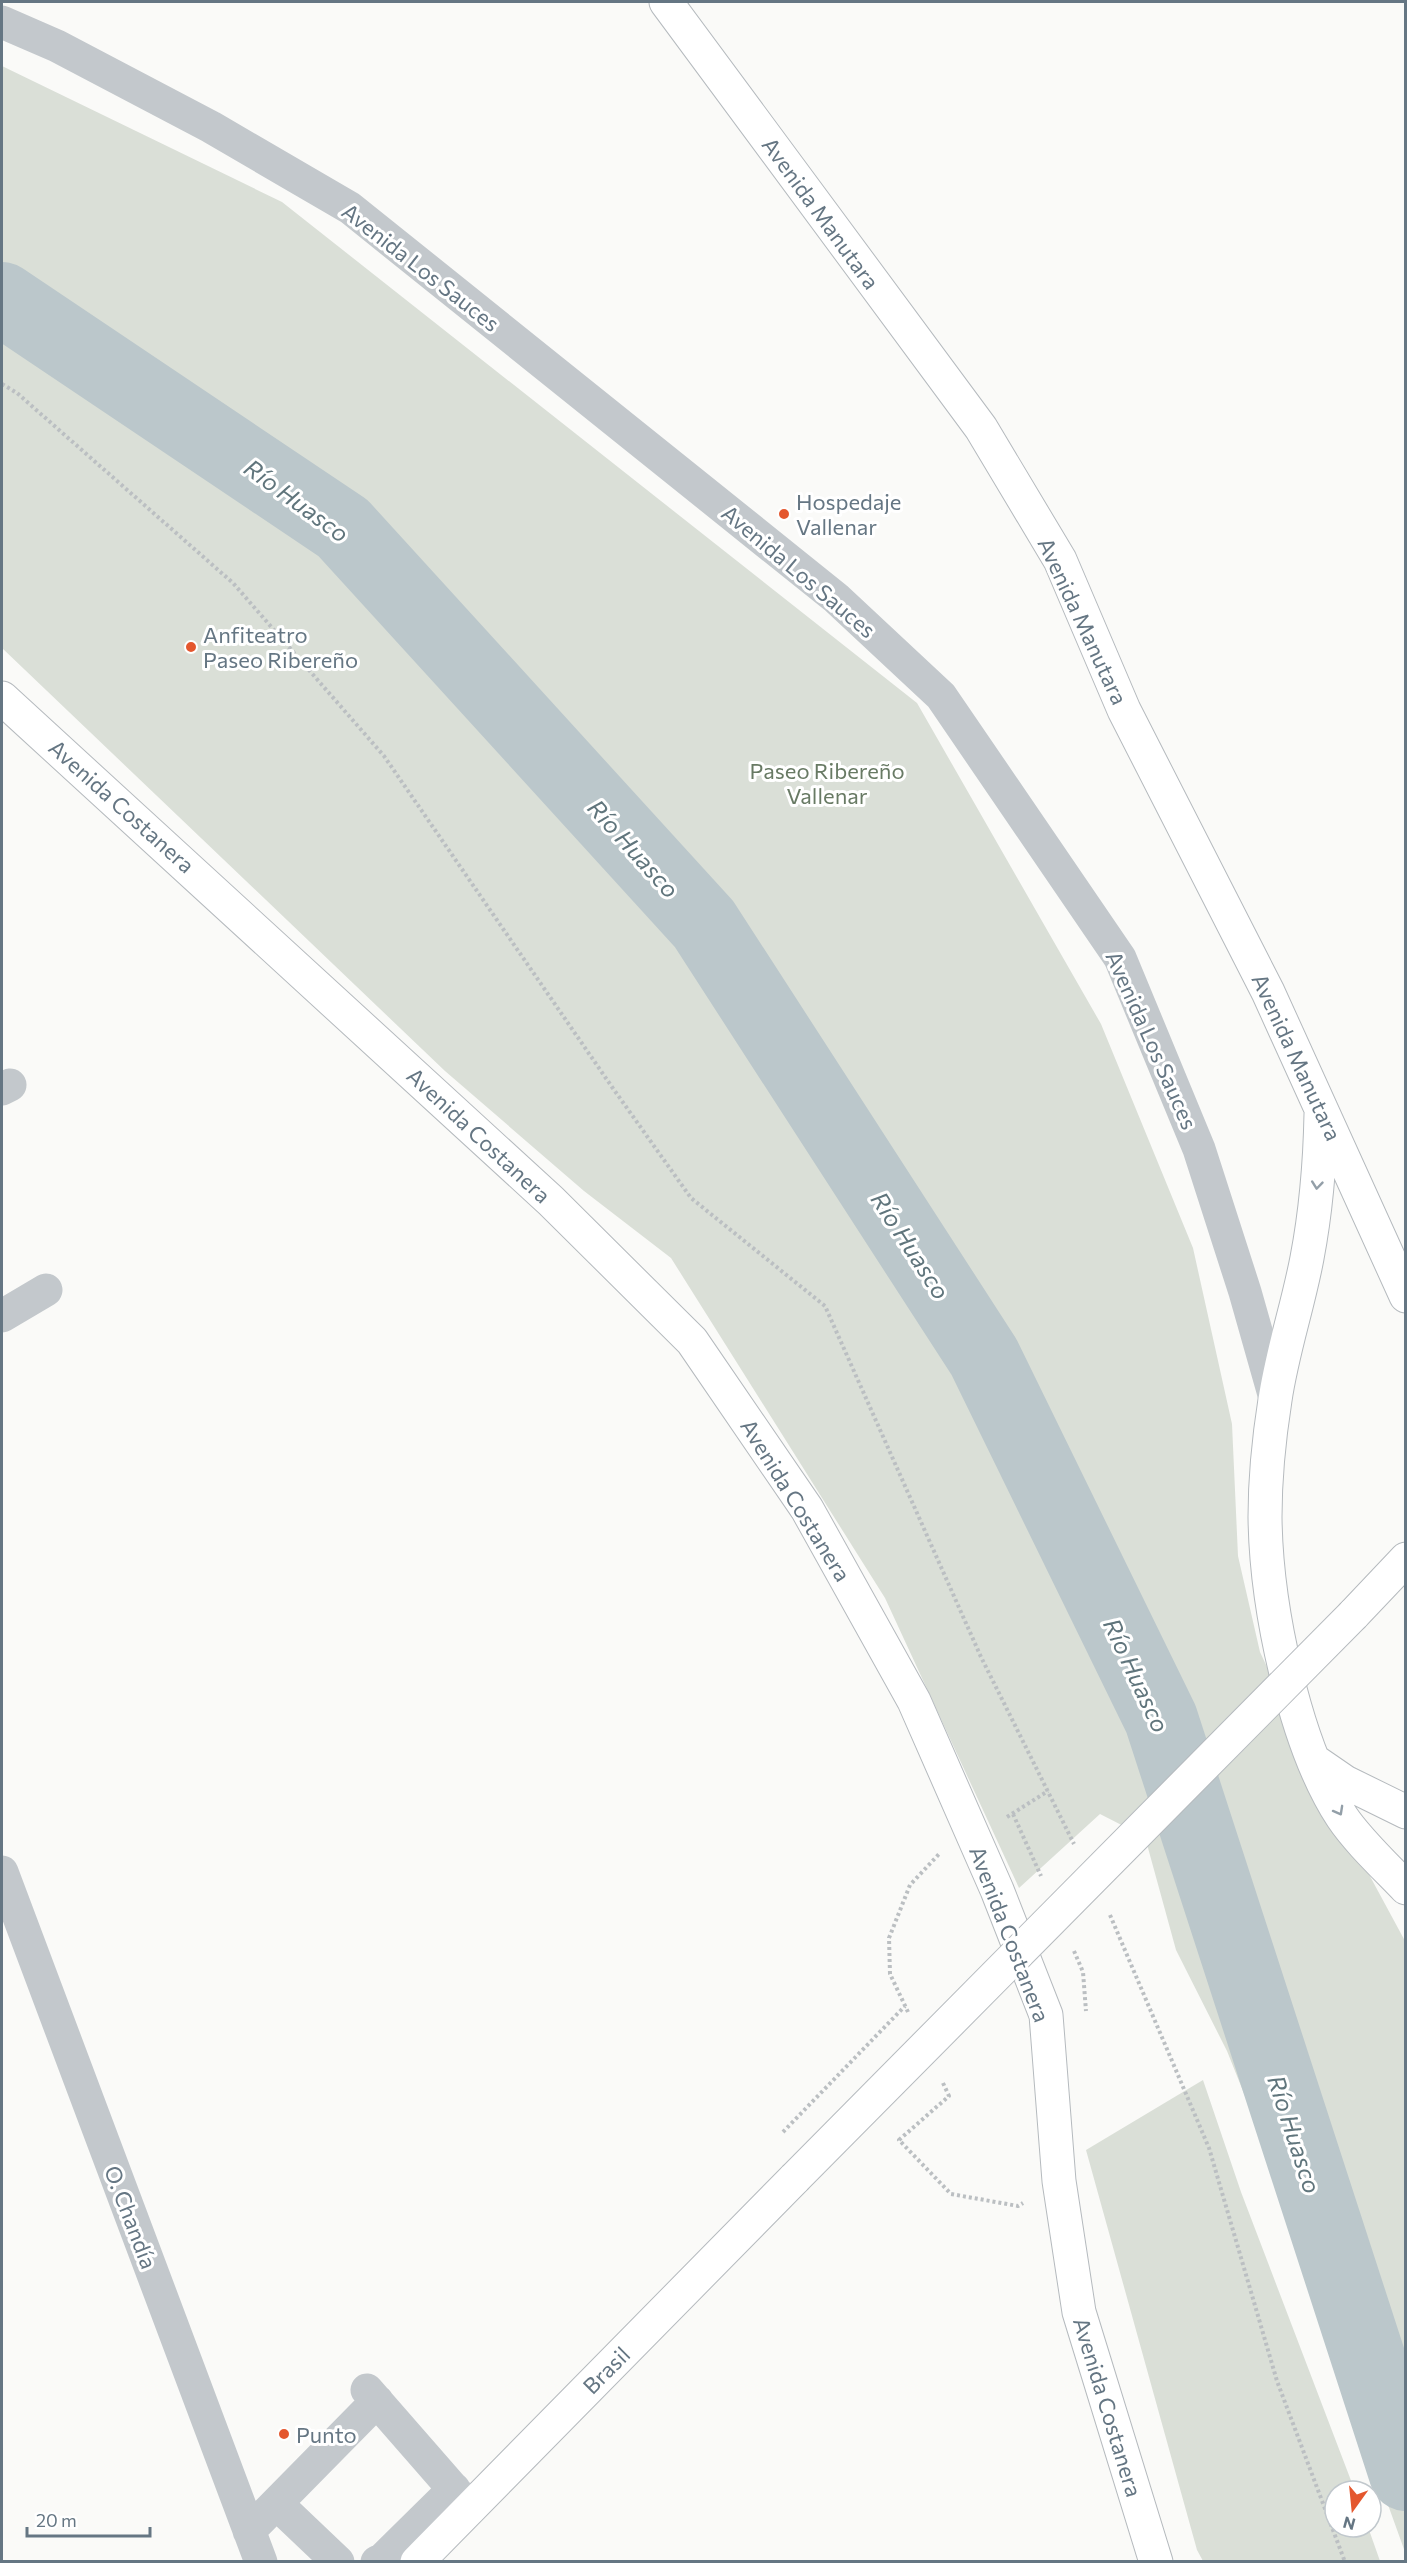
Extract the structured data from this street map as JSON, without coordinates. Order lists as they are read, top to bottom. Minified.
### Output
{"streets":{"main road":["Avenida Manutara","Avenida Costanera","Brasil"],"street":["Avenida Los Sauces","O. Chandía"]},"water":["Río Huasco"],"parks":["Paseo Ribereño Vallenar"],"places":["Hospedaje Vallenar","Anfiteatro Paseo Ribereño","Punto"],"scale_bar":"20 m","north":"bottom"}
